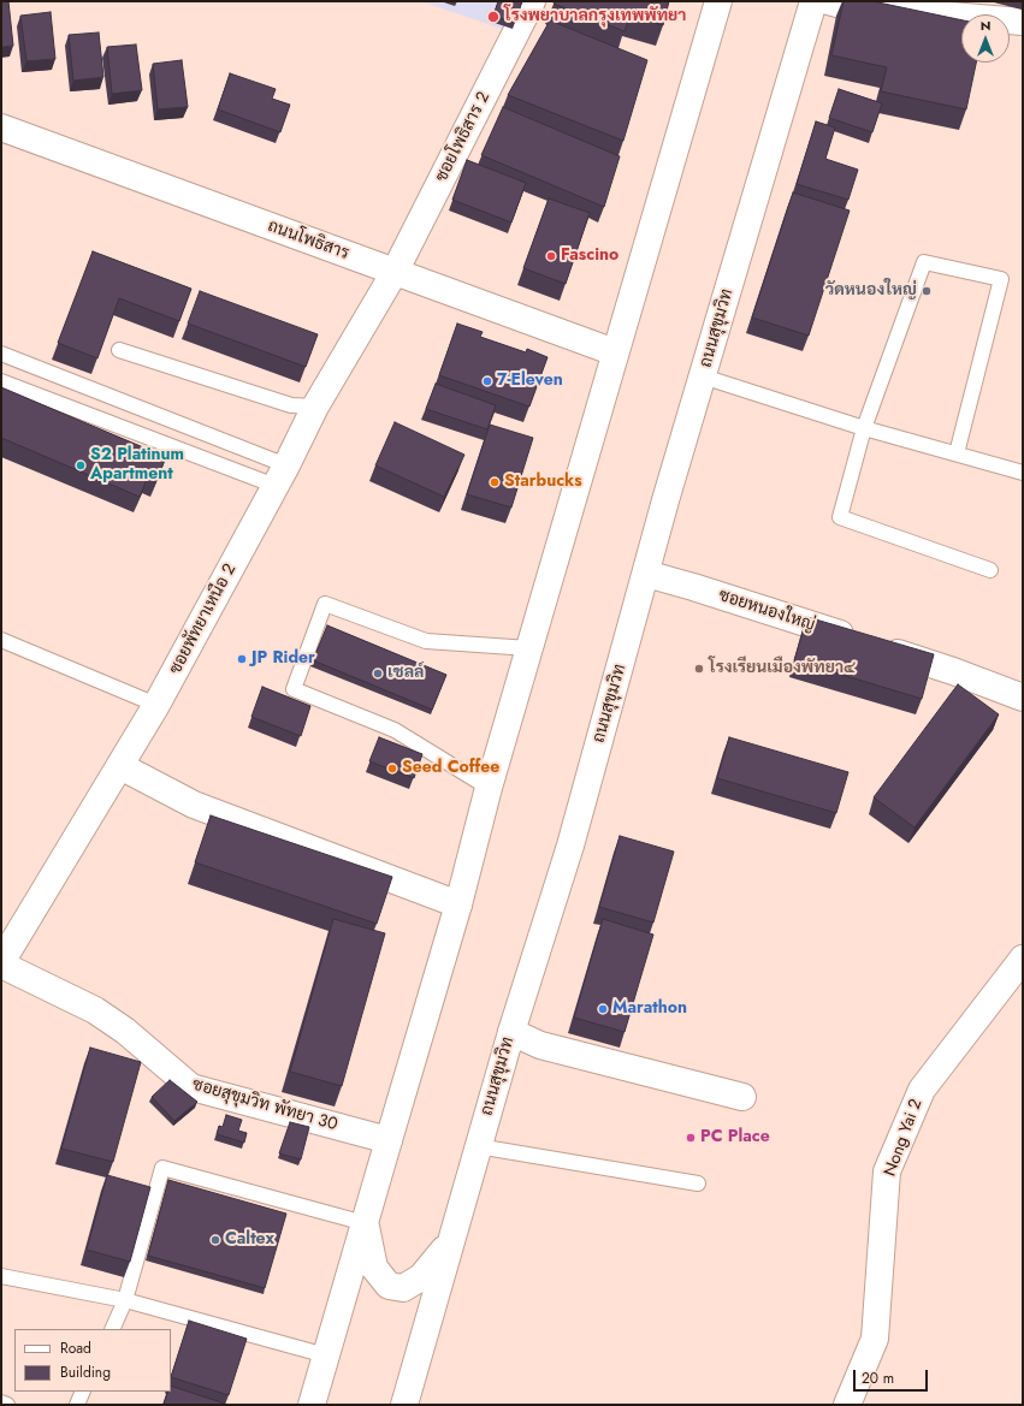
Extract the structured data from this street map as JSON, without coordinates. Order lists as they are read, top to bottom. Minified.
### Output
{"streets":{"main road":["ซอยโพธิสาร 2","ถนนโพธิสาร","ถนนสุขุมวิท","ซอยหนองใหญ่","ซอยพัทยาเหนือ 2","ซอยสุขุมวิท พัทยา 30","Nong Yai 2"]},"crossings":[["ซอยโพธิสาร 2","ถนนโพธิสาร"],["ซอยโพธิสาร 2","ซอยพัทยาเหนือ 2"],["ถนนโพธิสาร","ซอยพัทยาเหนือ 2"],["ถนนสุขุมวิท","ซอยหนองใหญ่"],["ซอยพัทยาเหนือ 2","ซอยสุขุมวิท พัทยา 30"]],"places":["โรงพยาบาลกรุงเทพพัทยา","Fascino","วัดหนองใหญ่","7-Eleven","S2 Platinum Apartment","Starbucks","JP Rider","โรงเรียนเมืองพัทยา๔","เชลล์","Seed Coffee","Marathon","PC Place","Caltex"],"legend":["Road","Building"],"scale_bar":"20 m","north":"top"}
